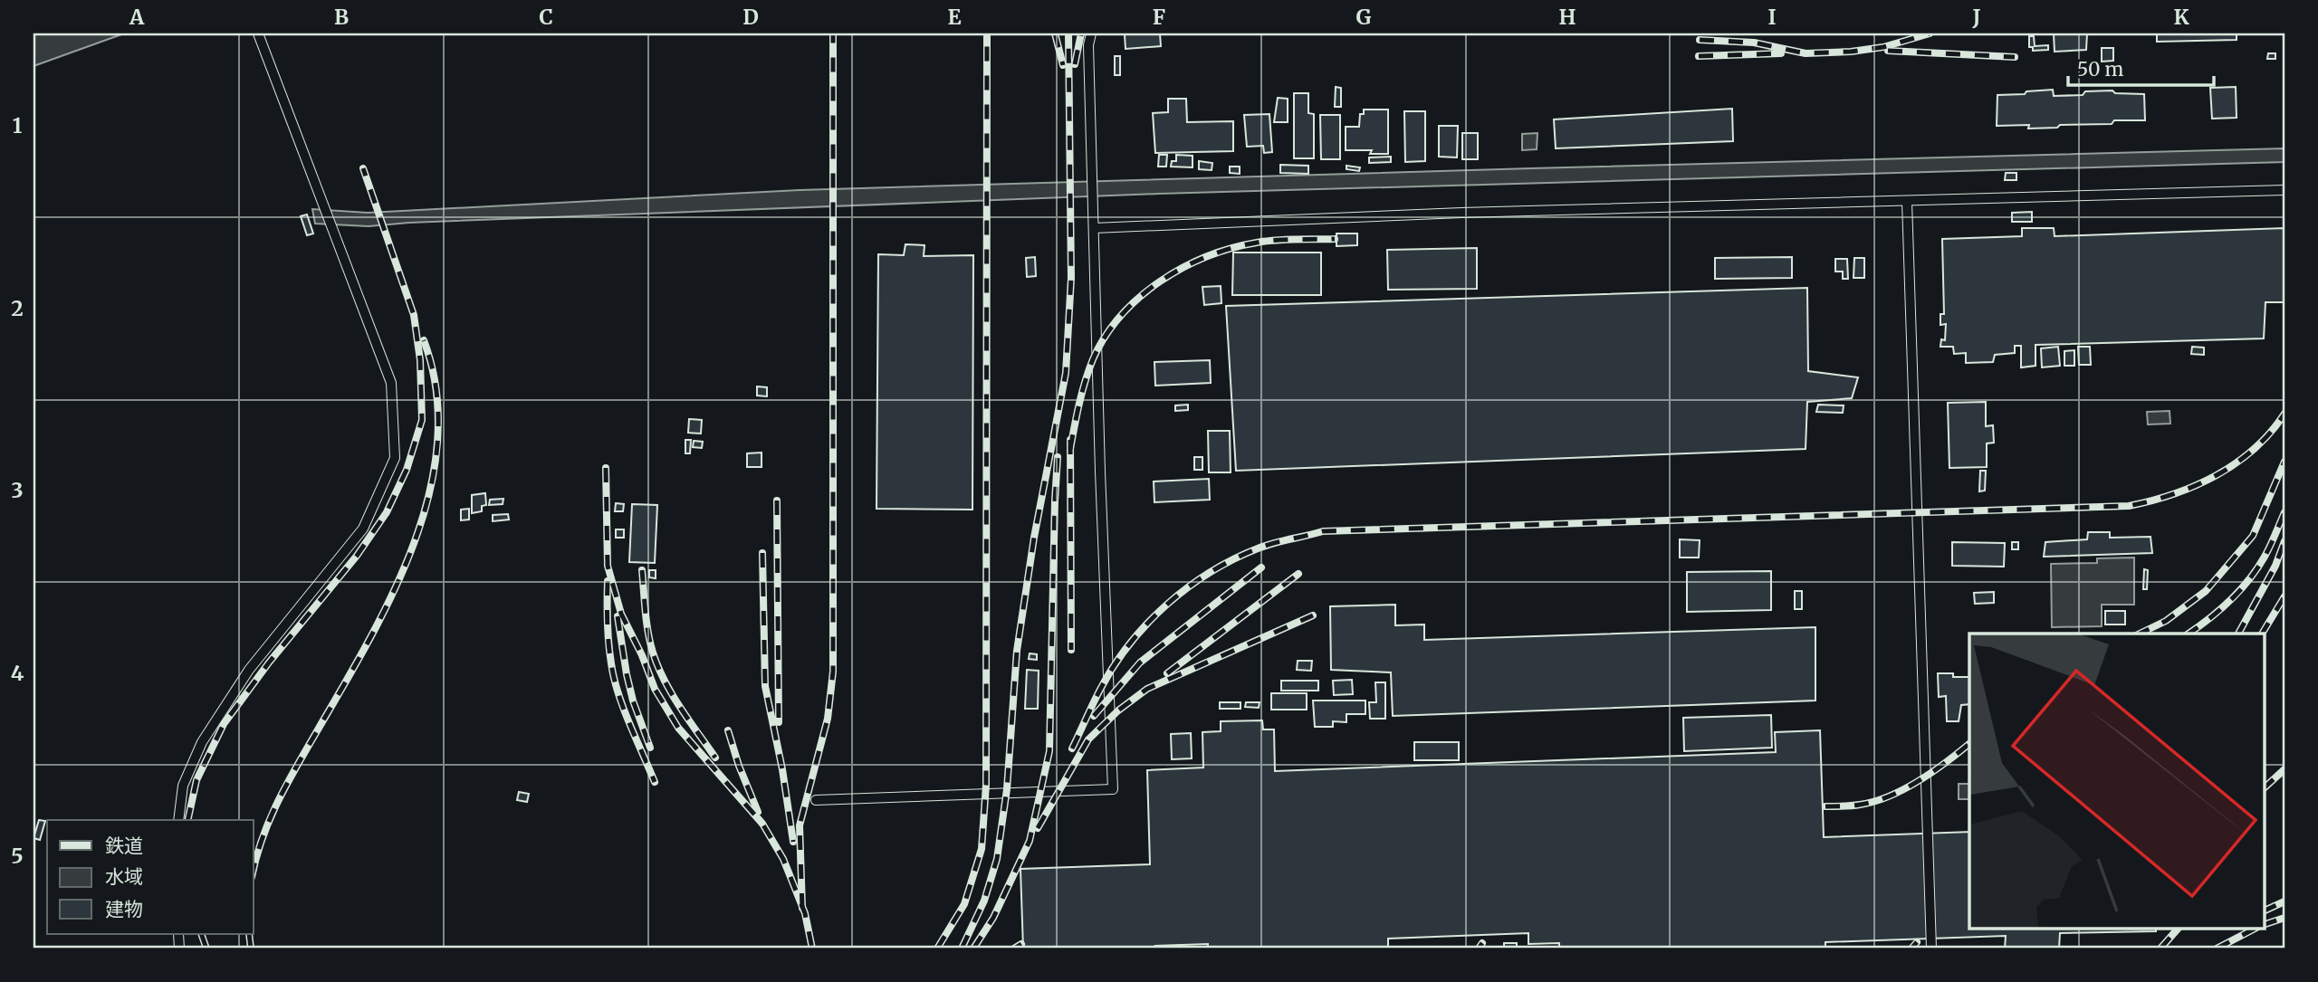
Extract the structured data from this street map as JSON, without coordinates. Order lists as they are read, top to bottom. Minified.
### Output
{"legend":["鉄道","水域","建物"],"scale_bar":"50 m","grid":{"columns":["A","B","C","D","E","F","G","H","I","J","K"],"rows":["1","2","3","4","5"]}}
